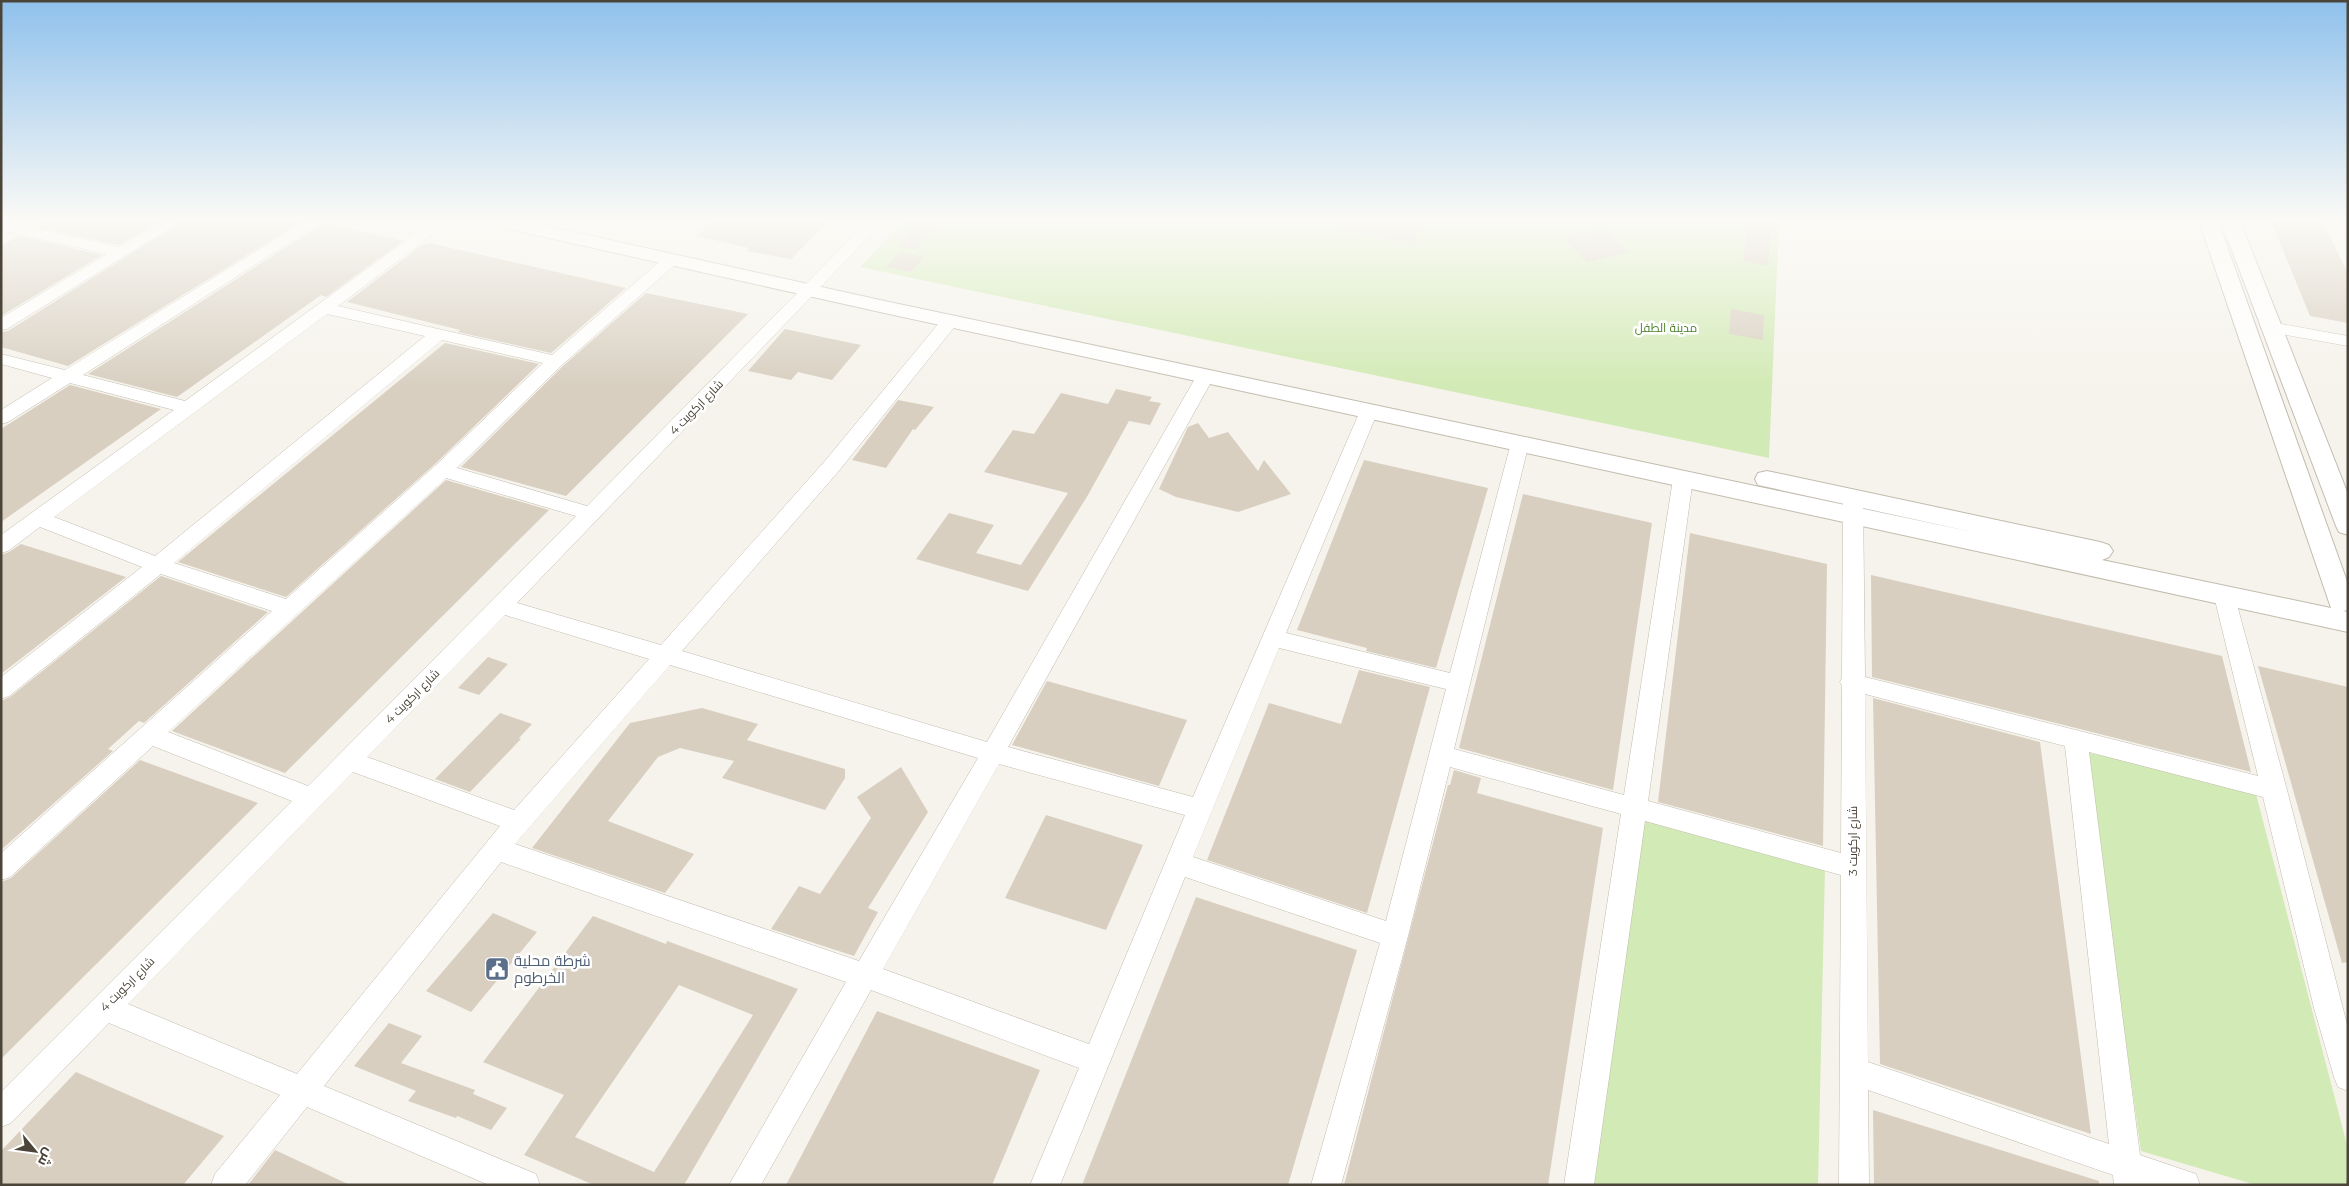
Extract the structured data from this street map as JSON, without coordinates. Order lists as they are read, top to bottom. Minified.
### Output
{"streets":{"street":["شارع اركويت 4","شارع اركويت 3"]},"parks":["مدينة الطفل"],"places":{"public building":["شرطة محلية الخرطوم"]},"north":"bottom right"}
